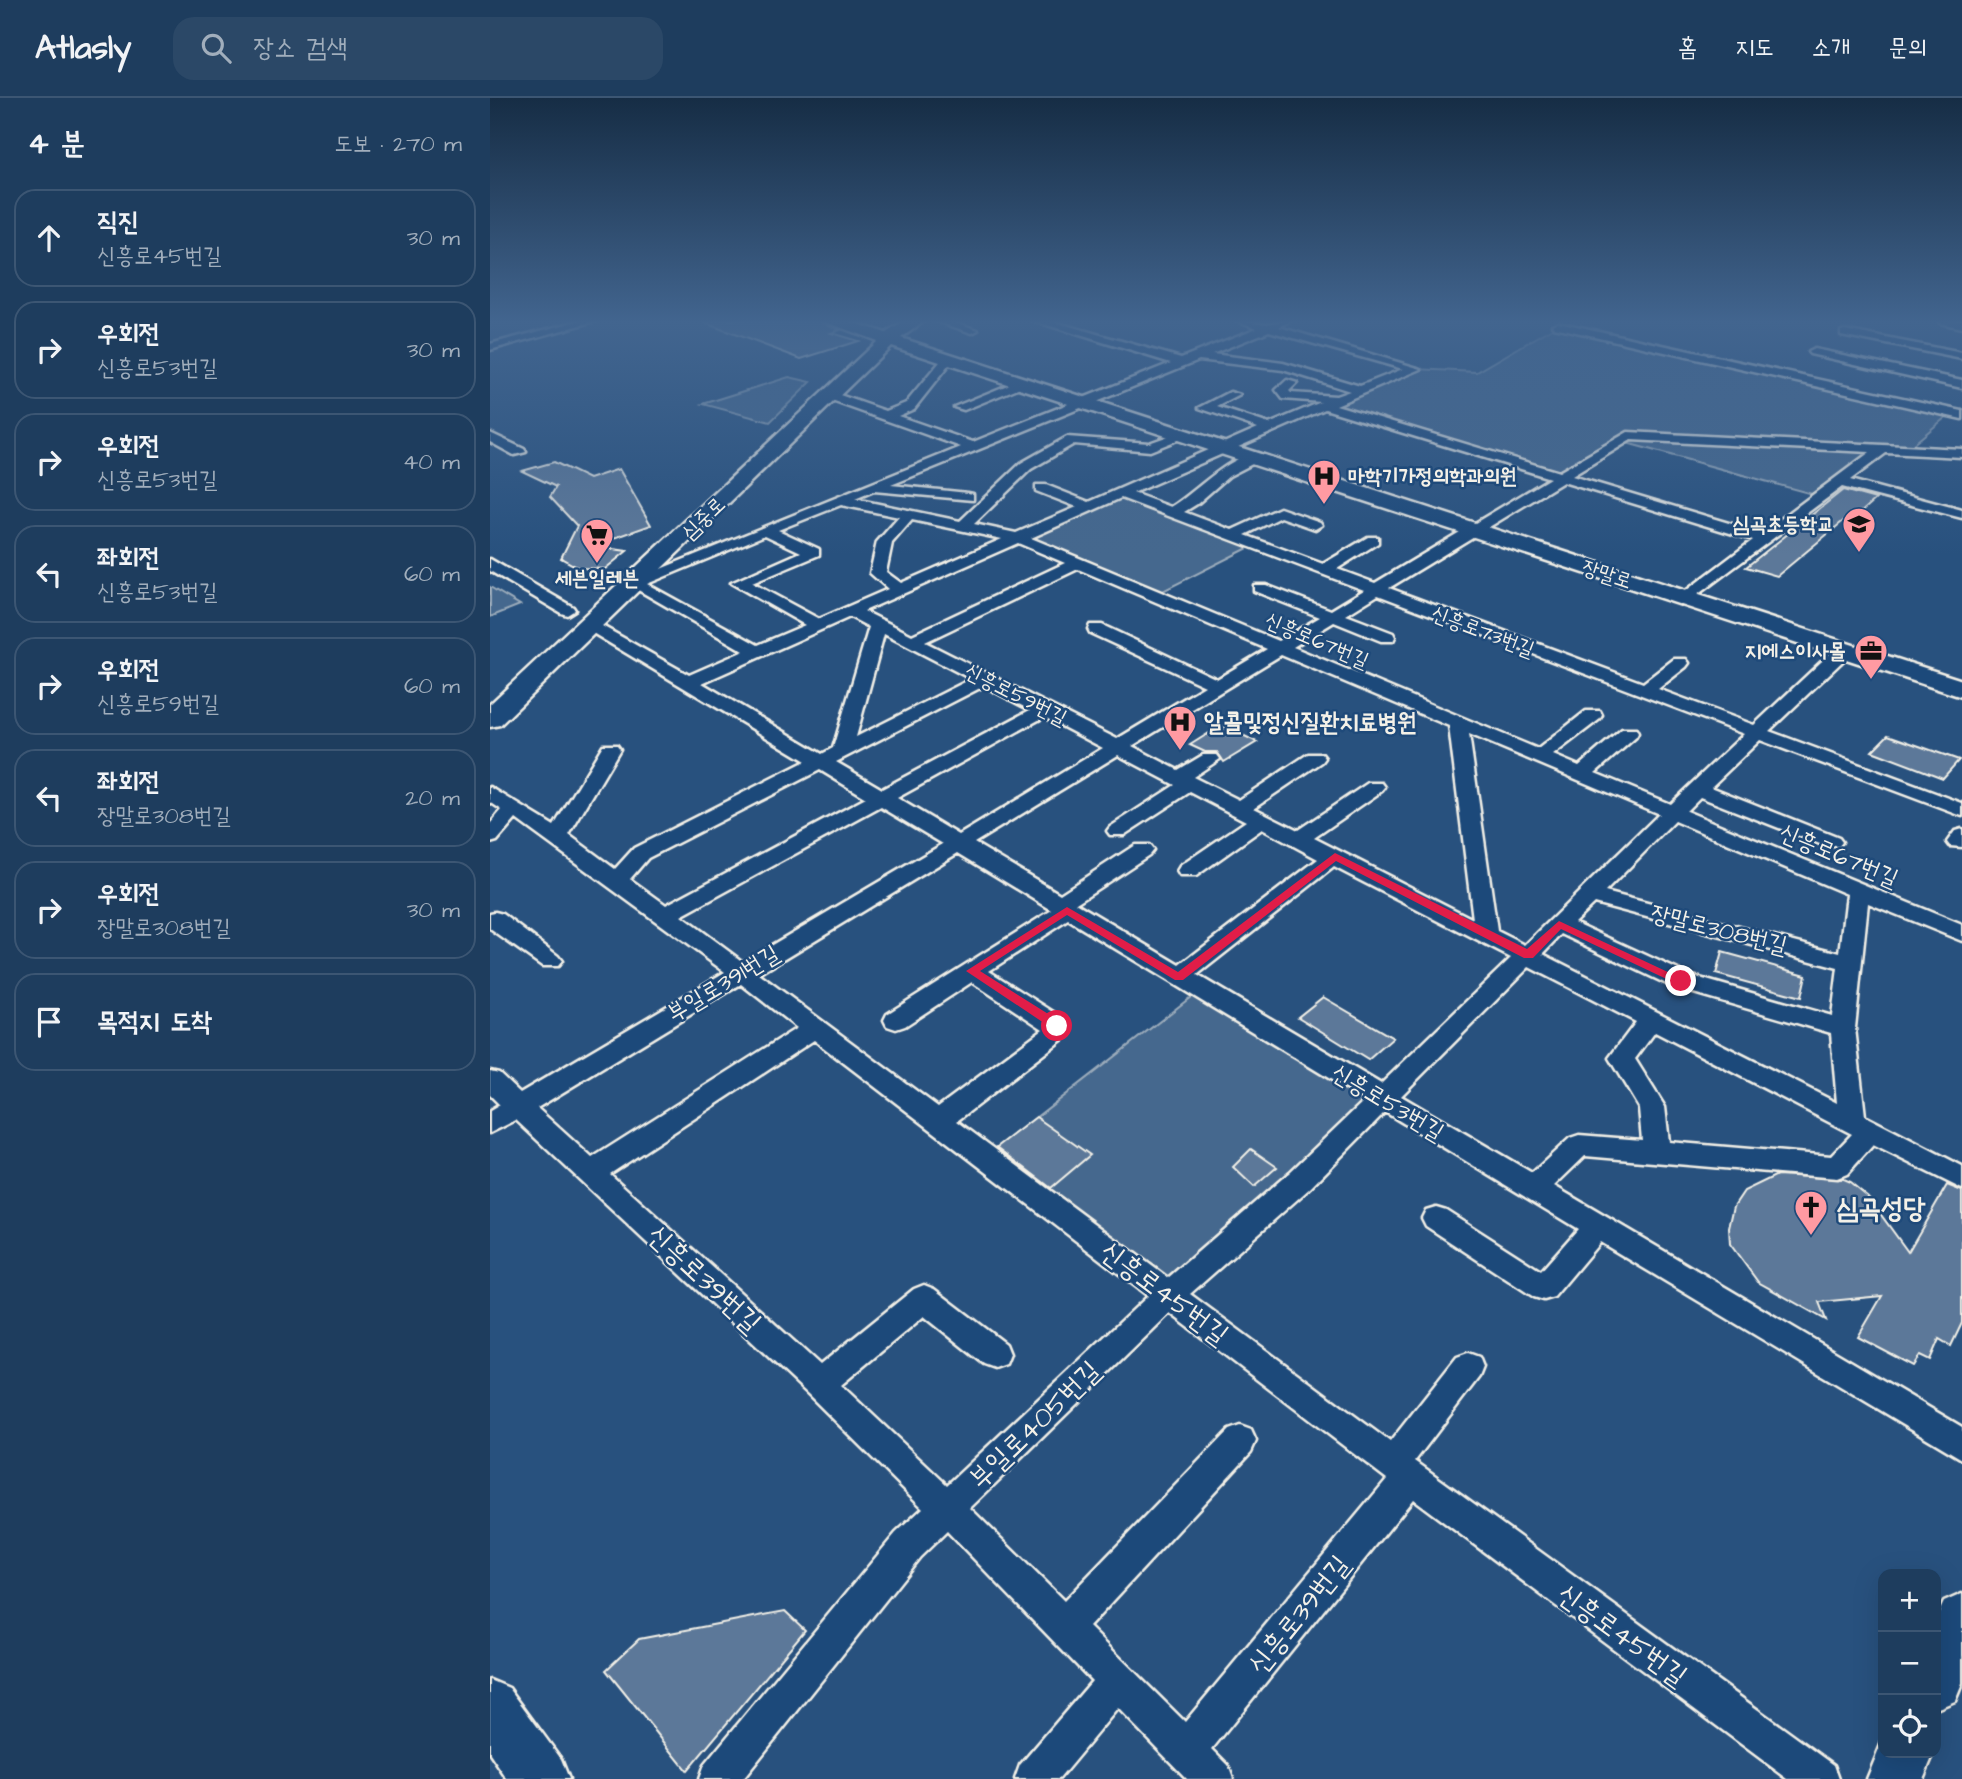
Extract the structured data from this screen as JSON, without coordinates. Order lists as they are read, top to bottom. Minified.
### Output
{"streets":{"street":["심중로","장말로","신흥로73번길","신흥로67번길","신흥로59번길","장말로308번길","부일로391번길","신흥로53번길","신흥로39번길","신흥로45번길","부일로405번길"]},"crossings":[["심중로","신흥로53번길"],["장말로","부일로391번길"],["신흥로73번길","부일로391번길"],["신흥로67번길","부일로391번길"],["신흥로59번길","부일로391번길"],["부일로391번길","신흥로53번길"],["부일로391번길","신흥로39번길"],["부일로391번길","신흥로45번길"],["신흥로53번길","부일로405번길"],["신흥로39번길","신흥로45번길"],["신흥로39번길","부일로405번길"],["신흥로45번길","부일로405번길"]],"places":{"hospital":["마학기가정의학과의원","알콜및정신질환치료병원"],"school or university":["심곡초등학교"],"supermarket":["세븐일레븐"],"office":["지에스이사몰"],"church":["심곡성당"]},"page":{"header":"Atlasly","search":"장소 검색","nav":["홈","지도","소개","문의"],"heading":["4 분","도보 · 270 m"],"list":[["직진","신흥로45번길","30 m"],["우회전","신흥로53번길","30 m"],["우회전","신흥로53번길","40 m"],["좌회전","신흥로53번길","60 m"],["우회전","신흥로59번길","60 m"],["좌회전","장말로308번길","20 m"],["우회전","장말로308번길","30 m"],"목적지 도착"],"map_buttons":["+","−"]}}
